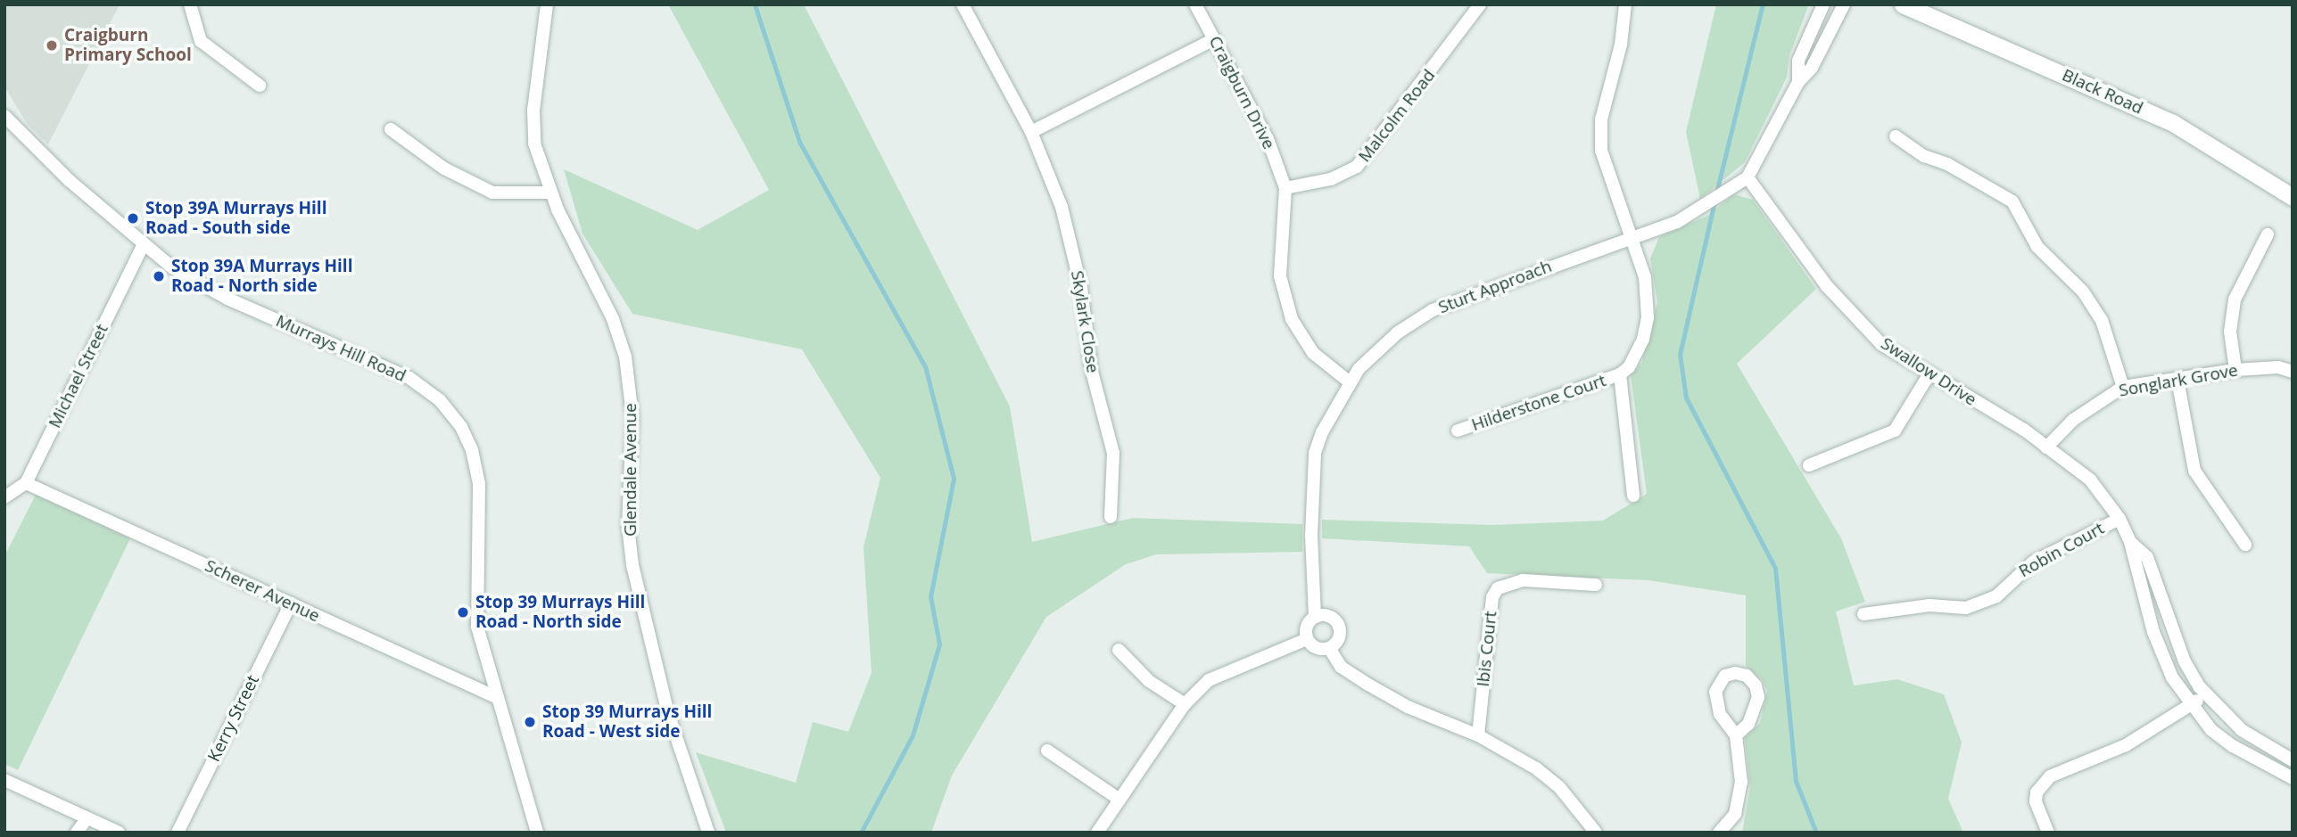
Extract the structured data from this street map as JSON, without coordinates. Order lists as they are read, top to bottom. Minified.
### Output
{"streets":{"main road":["Black Road"],"street":["Craigburn Drive","Malcolm Road","Sturt Approach","Skylark Close","Murrays Hill Road","Swallow Drive","Michael Street","Songlark Grove","Hilderstone Court","Glendale Avenue","Robin Court","Scherer Avenue","Ibis Court","Kerry Street"]},"crossings":[["Craigburn Drive","Malcolm Road"],["Craigburn Drive","Sturt Approach"],["Sturt Approach","Swallow Drive"],["Sturt Approach","Hilderstone Court"],["Murrays Hill Road","Michael Street"],["Murrays Hill Road","Scherer Avenue"],["Swallow Drive","Songlark Grove"],["Swallow Drive","Robin Court"],["Michael Street","Scherer Avenue"],["Scherer Avenue","Kerry Street"]],"places":["Craigburn Primary School","Stop 39A Murrays Hill Road - South side","Stop 39A Murrays Hill Road - North side","Stop 39 Murrays Hill Road - North side","Stop 39 Murrays Hill Road - West side"]}
